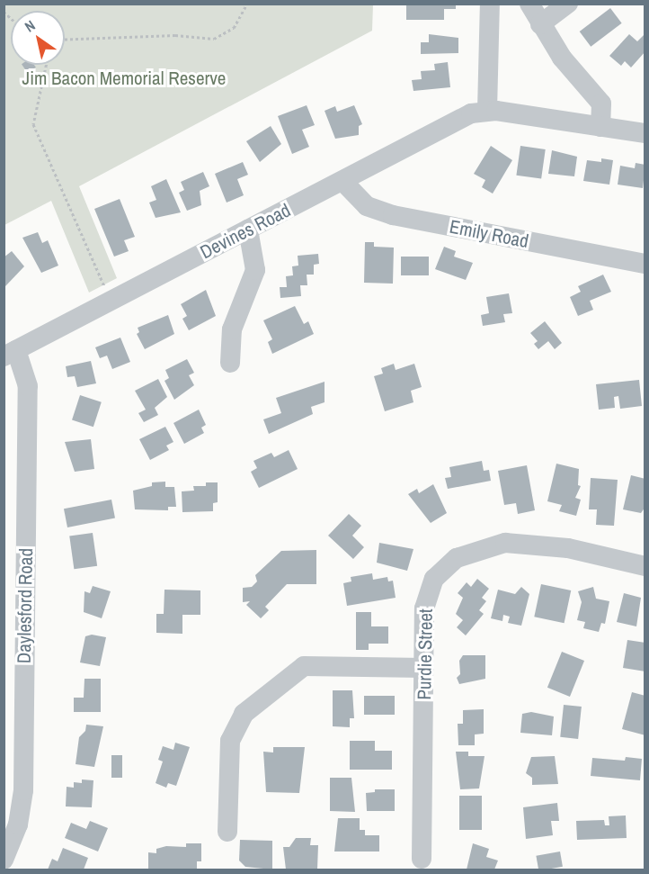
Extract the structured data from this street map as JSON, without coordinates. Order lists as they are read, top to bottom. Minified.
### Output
{"streets":{"street":["Devines Road","Emily Road","Daylesford Road","Purdie Street"]},"crossings":[["Devines Road","Emily Road"],["Devines Road","Daylesford Road"]],"parks":["Jim Bacon Memorial Reserve"],"north":"top left"}
